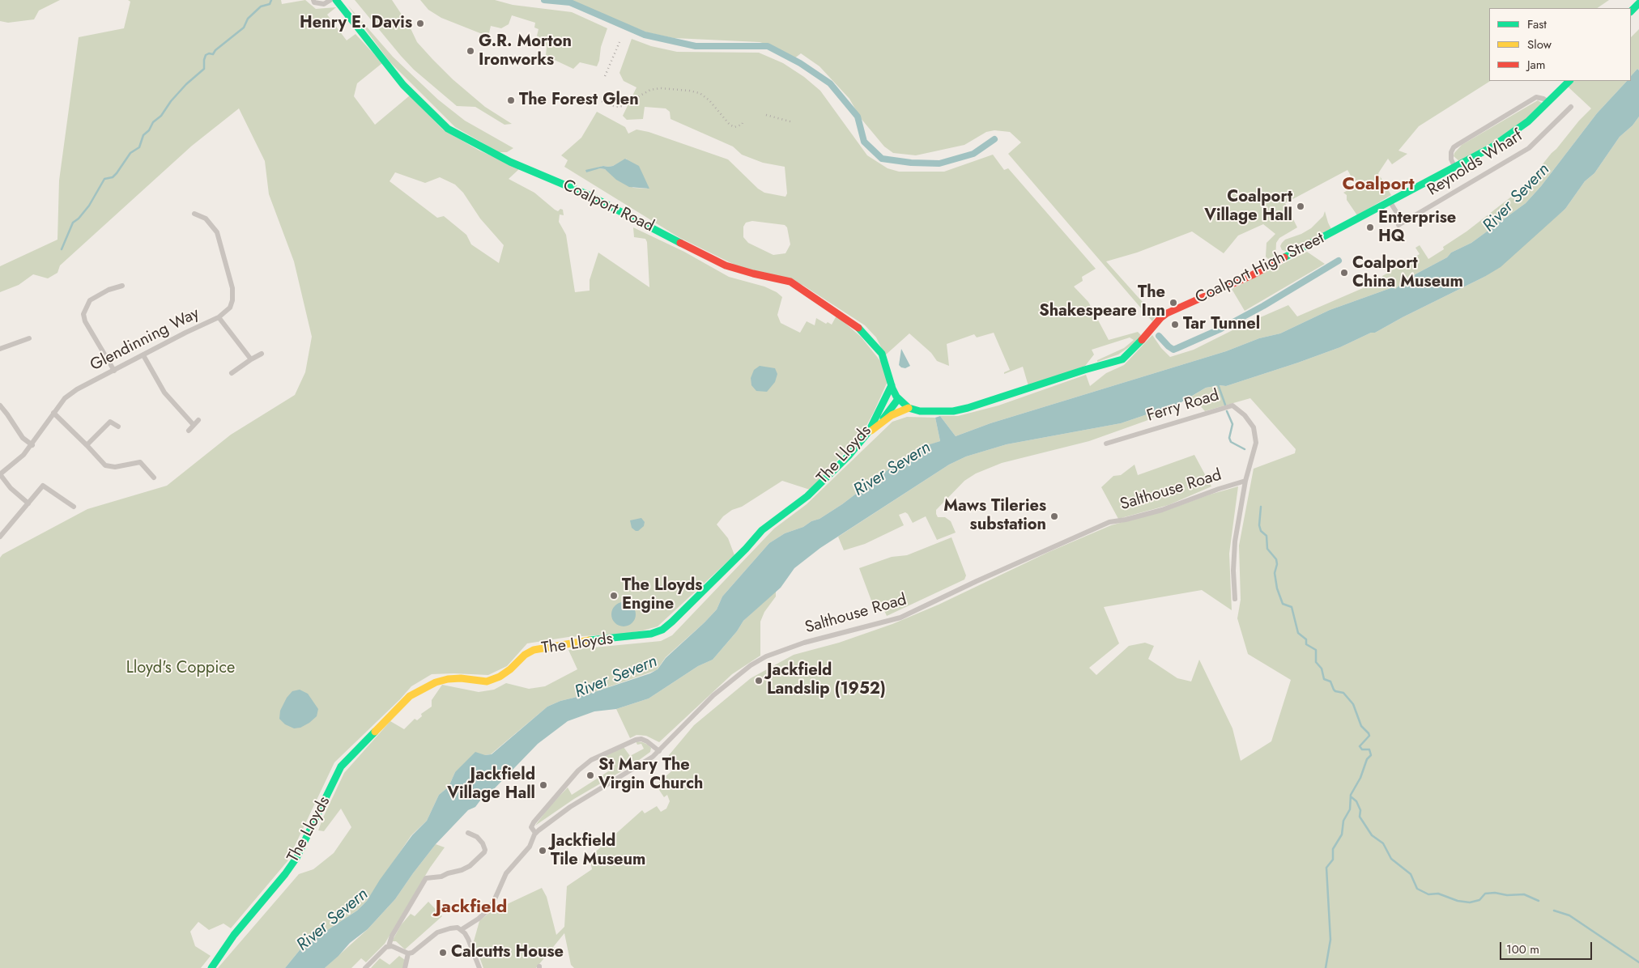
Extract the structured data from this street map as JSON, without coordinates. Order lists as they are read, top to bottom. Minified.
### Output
{"streets":{"street":["Reynolds Wharf","Coalport Road","Coalport High Street","Glendinning Way","Ferry Road","The Lloyds","Salthouse Road"]},"crossings":[["Coalport Road","The Lloyds"],["Ferry Road","Salthouse Road"]],"districts":["Coalport","Jackfield"],"water":["River Severn"],"parks":["Lloyd's Coppice"],"places":["Henry E. Davis","G.R. Morton Ironworks","The Forest Glen","Coalport Village Hall","Enterprise HQ","Coalport China Museum","The Shakespeare Inn","Tar Tunnel","Maws Tileries substation","The Lloyds Engine","Jackfield Landslip (1952)","St Mary The Virgin Church","Jackfield Village Hall","Jackfield Tile Museum","Calcutts House"],"legend":["Fast","Slow","Jam"],"scale_bar":"100 m"}
